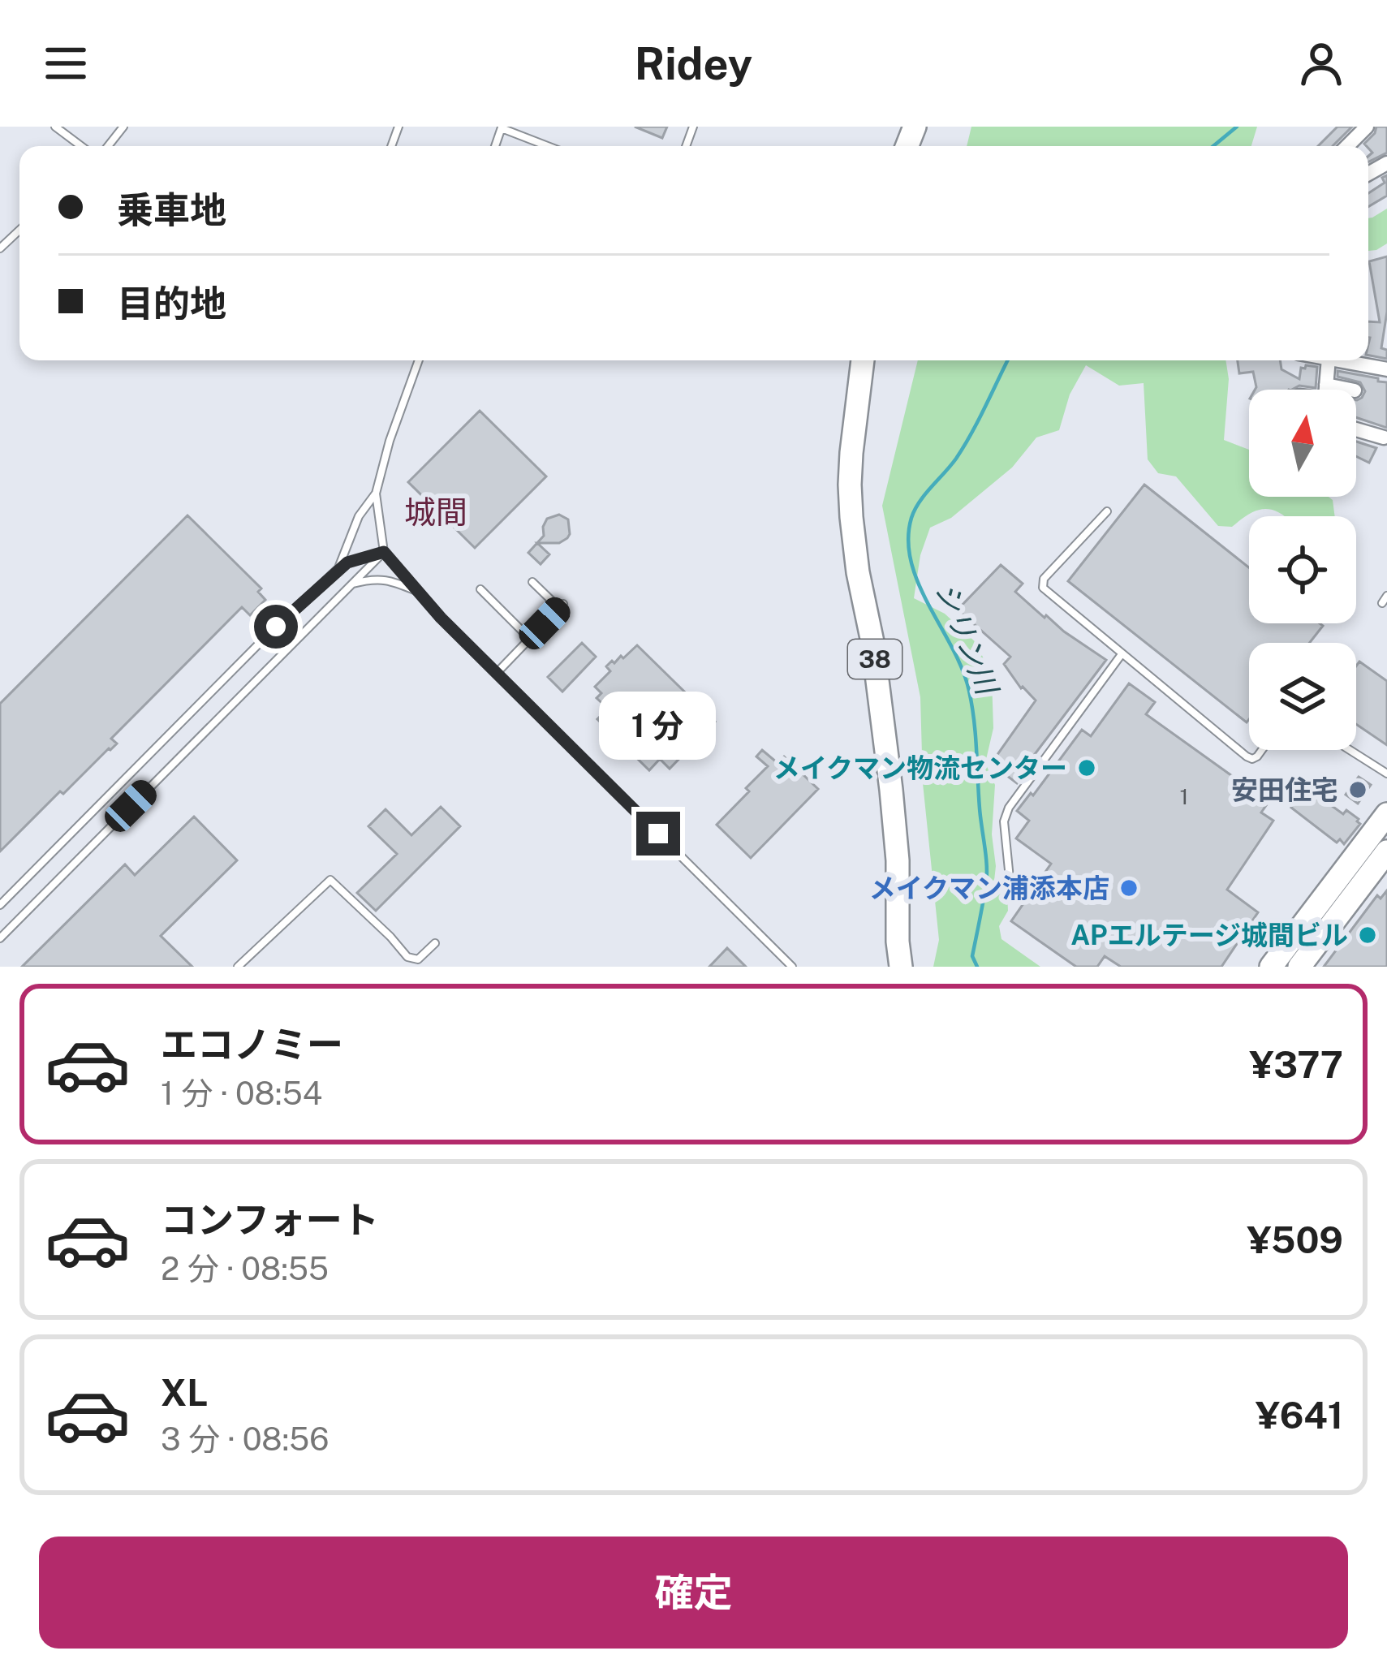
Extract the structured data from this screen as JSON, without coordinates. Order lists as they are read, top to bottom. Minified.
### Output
{"streets":{"main road":["38"]},"districts":["城間"],"water":["シリン川"],"places":["メイクマン物流センター","安田住宅","メイクマン浦添本店","APエルテージ城間ビル"],"house_numbers":["1"],"north":"top","page":{"header":"Ridey","banner":["乗車地","目的地"],"bubble":"1 分","list":[{"name":"エコノミー","note":"1 分 · 08:54","value":"¥377"},{"name":"コンフォート","note":"2 分 · 08:55","value":"¥509"},{"name":"XL","note":"3 分 · 08:56","value":"¥641"}],"buttons":"確定"}}
